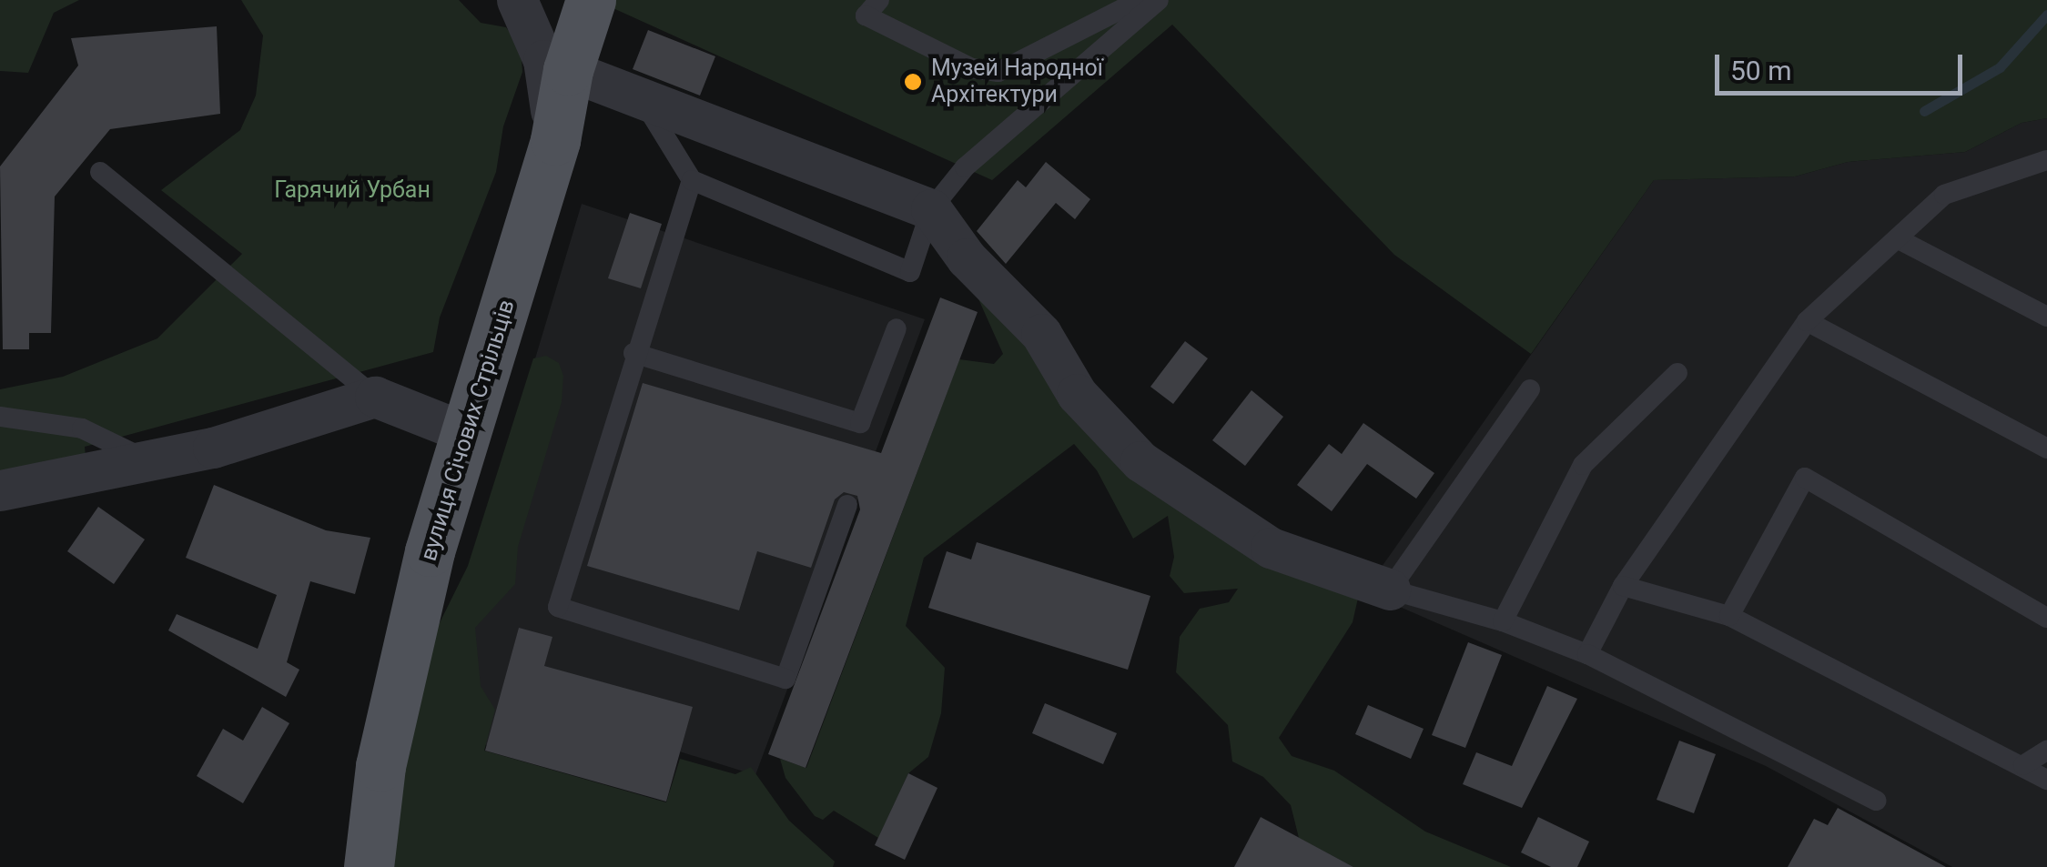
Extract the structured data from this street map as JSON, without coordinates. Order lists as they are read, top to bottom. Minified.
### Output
{"streets":{"main road":["вулиця Січових Стрільців"]},"parks":["Гарячий Урбан"],"places":["Музей Народної Архітектури"],"scale_bar":"50 m"}
